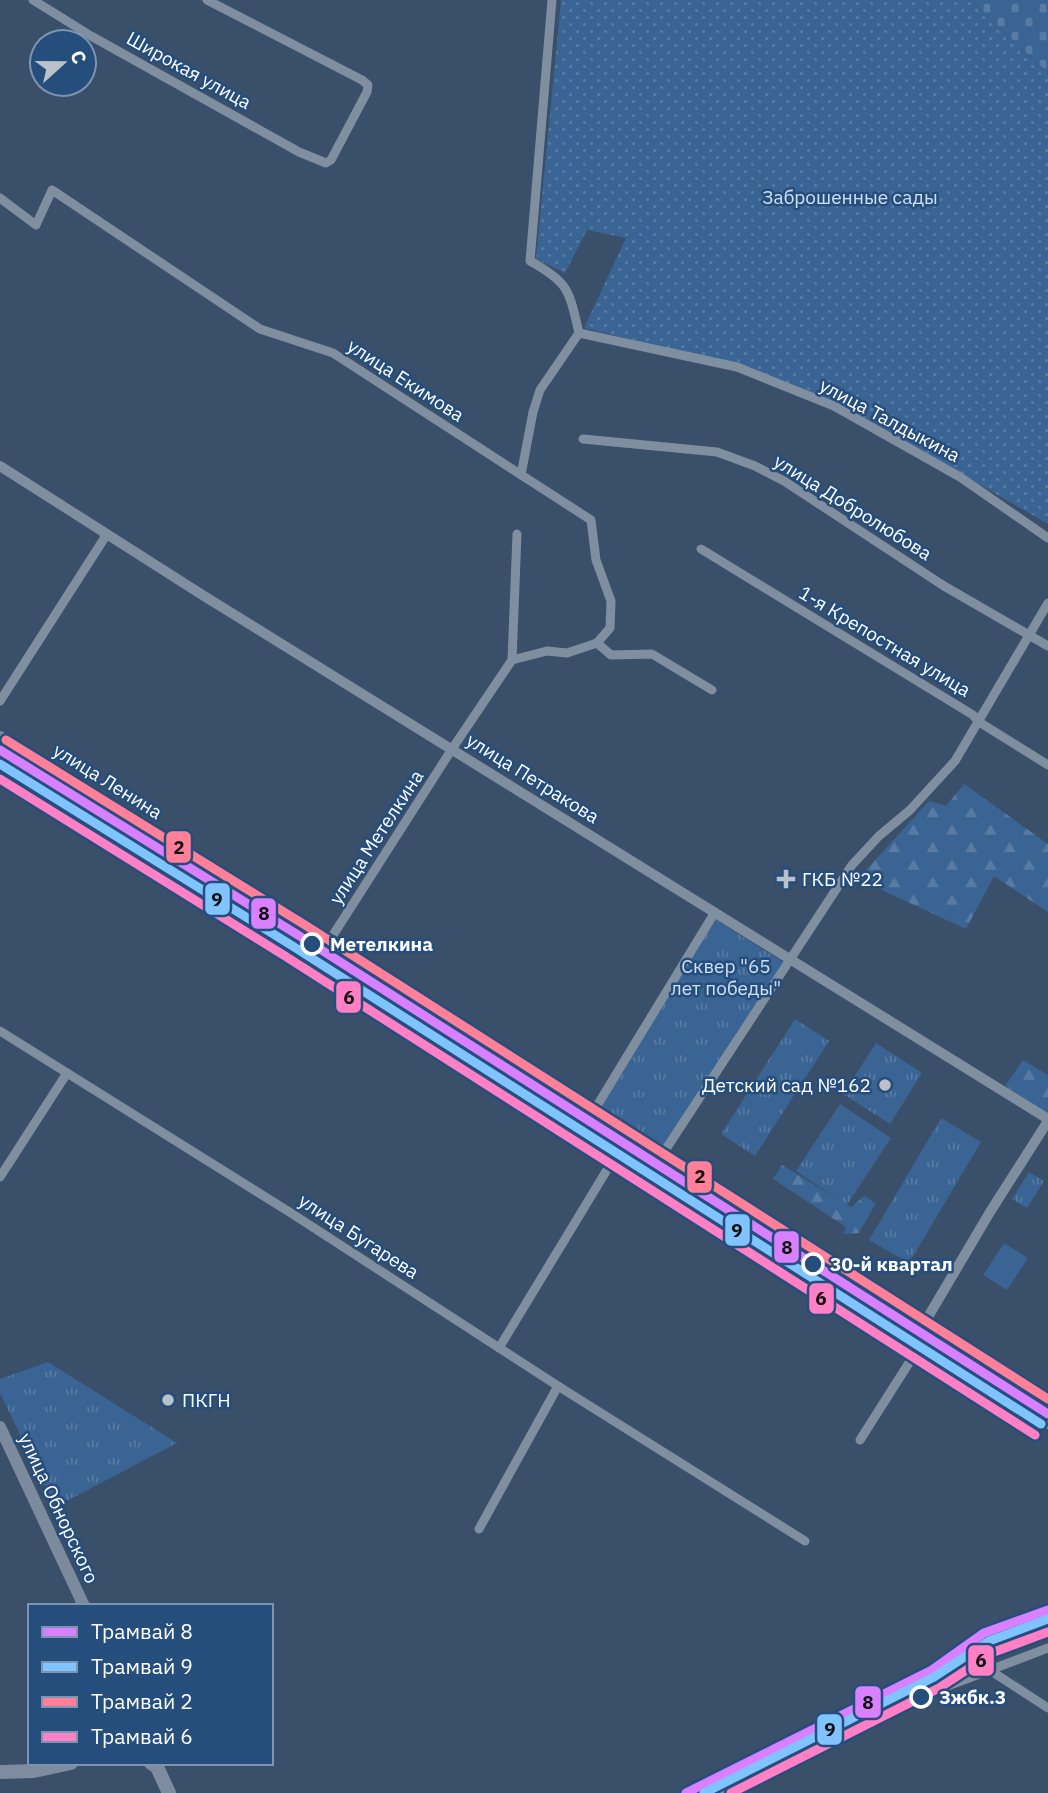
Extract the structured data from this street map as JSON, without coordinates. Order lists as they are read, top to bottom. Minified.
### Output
{"streets":{"main road":["улица Ленина","улица Обнорского"],"street":["Широкая улица","улица Екимова","улица Талдыкина","улица Добролюбова","1-я Крепостная улица","улица Петракова","улица Метелкина","улица Бугарева"]},"crossings":[["улица Петракова","улица Метелкина"],["улица Ленина","улица Метелкина"]],"parks":["Заброшенные сады","Сквер \"65 лет победы\""],"places":{"health":["ГКБ №22"],"other":["Метелкина","Детский сад №162","30-й квартал","ПКГН","Зжбк.3"]},"lines":["tram line 2","tram line 8","tram line 9","tram line 6"],"legend":["Трамвай 8","Трамвай 9","Трамвай 2","Трамвай 6"],"north":"right"}
